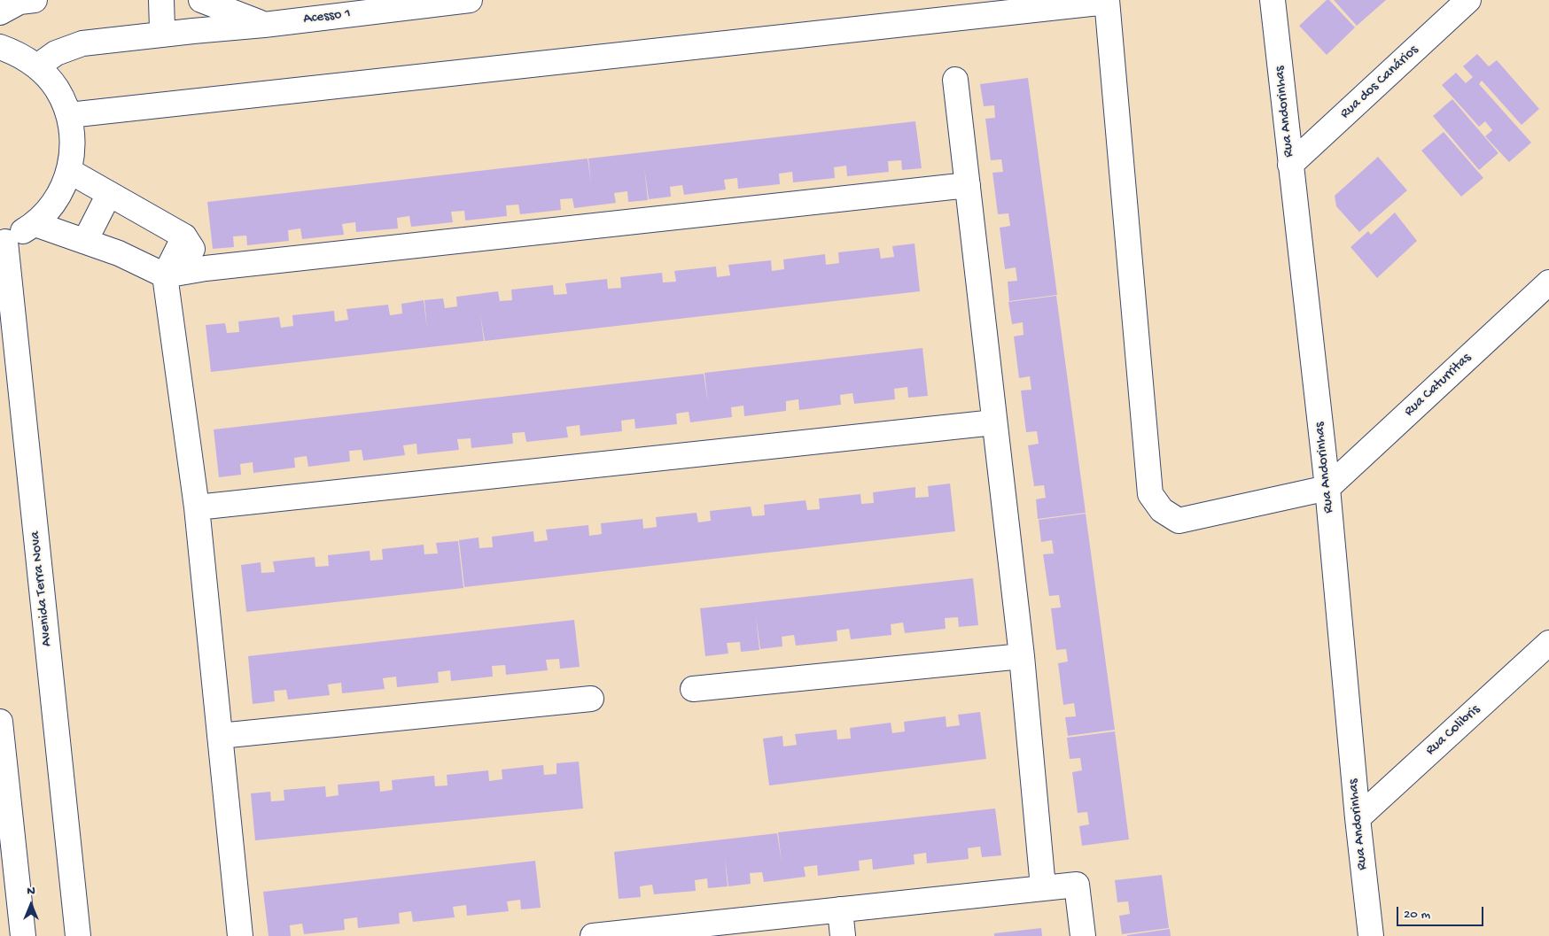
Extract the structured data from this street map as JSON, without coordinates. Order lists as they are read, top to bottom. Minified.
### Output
{"streets":{"street":["Acesso 1","Rua dos Canários","Rua Andorinhas","Rua Caturritas","Avenida Terra Nova","Rua Colibris"]},"crossings":[["Rua dos Canários","Rua Andorinhas"],["Rua Andorinhas","Rua Caturritas"],["Rua Andorinhas","Rua Colibris"]],"scale_bar":"20 m","north":"top"}
